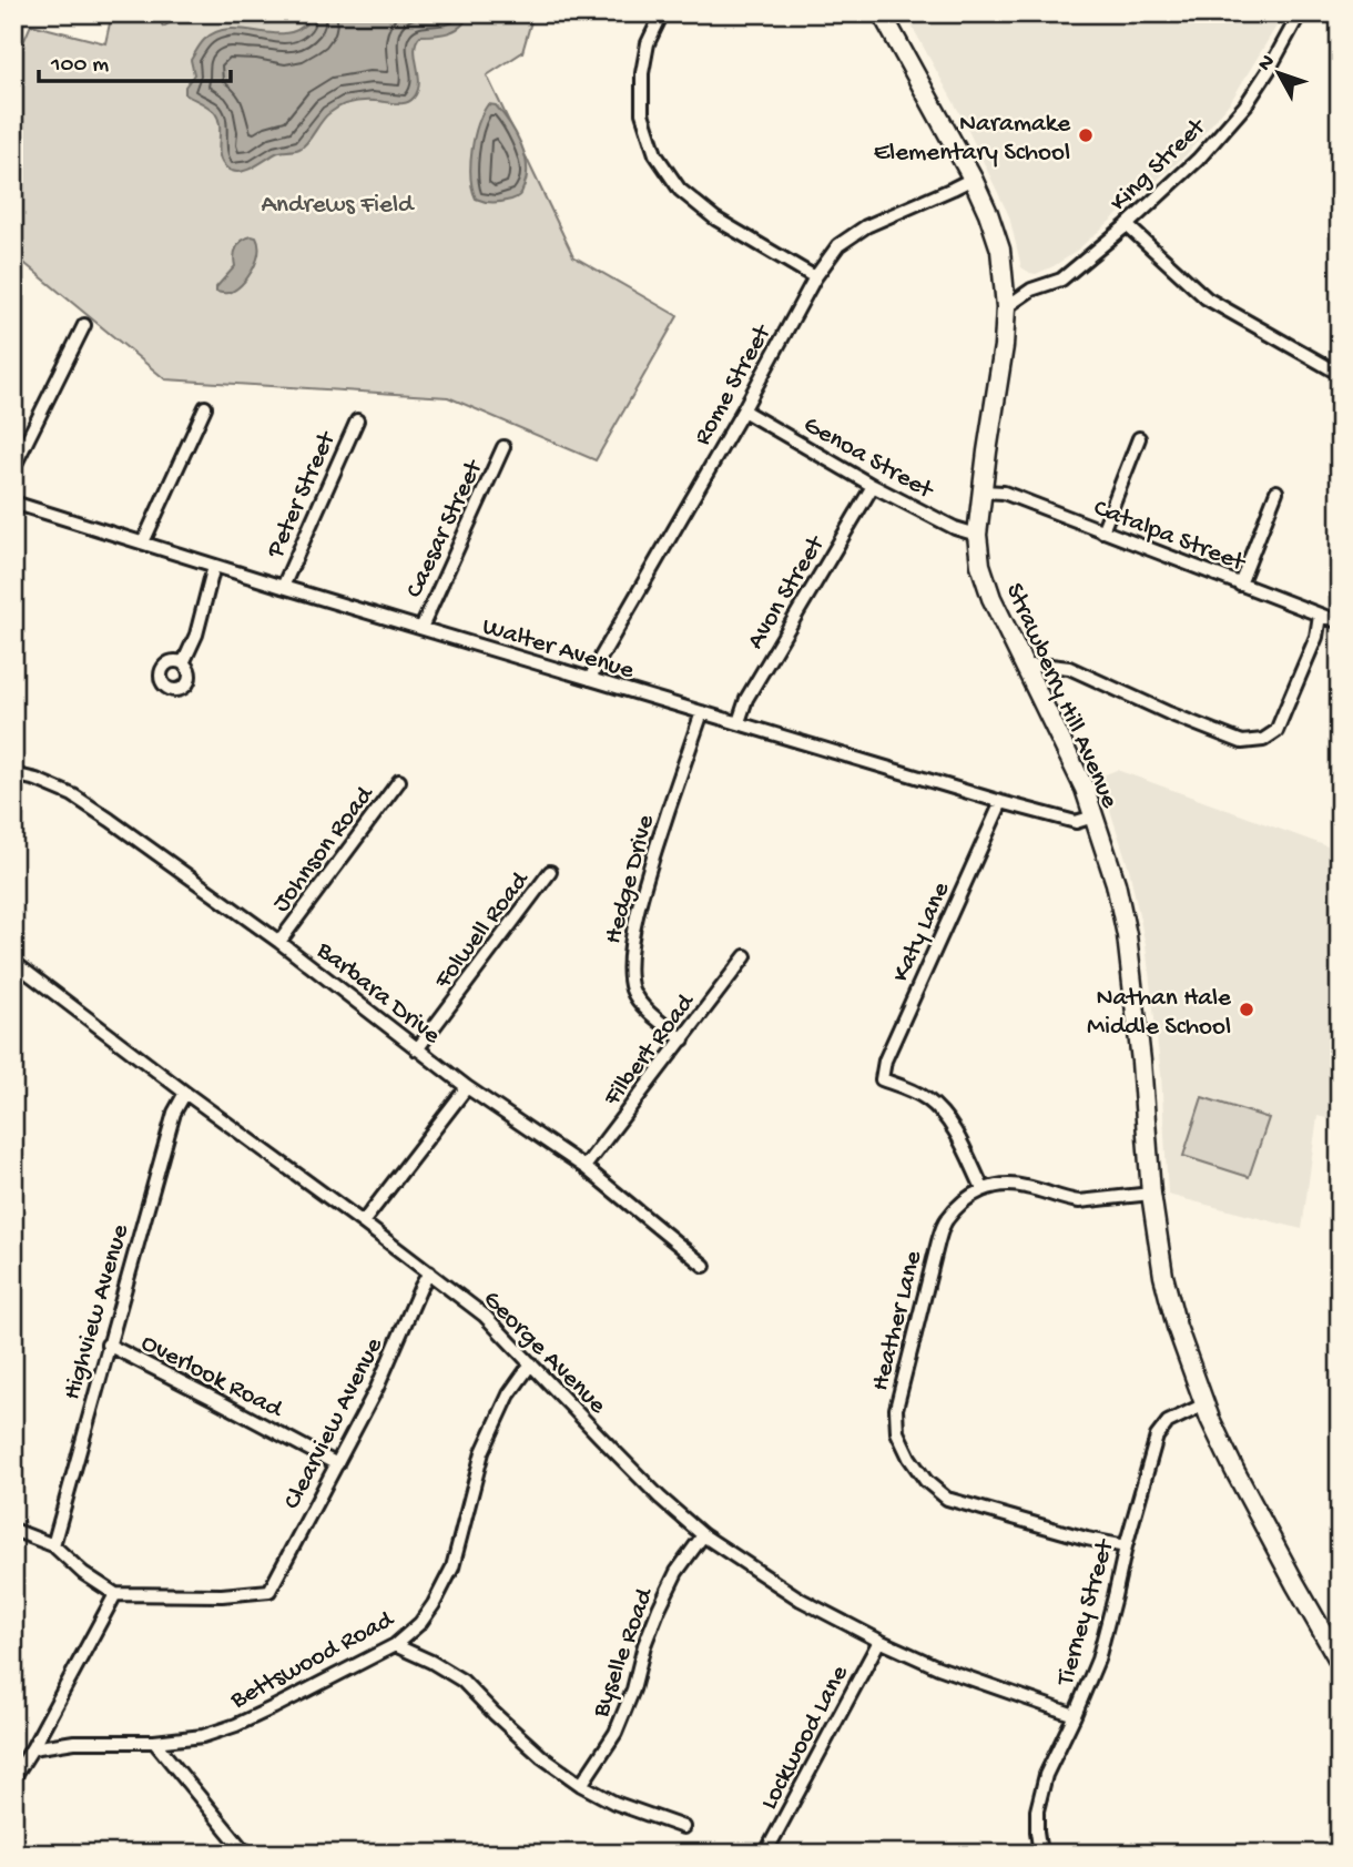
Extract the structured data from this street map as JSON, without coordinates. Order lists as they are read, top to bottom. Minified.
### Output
{"streets":{"main road":["Strawberry Hill Avenue"],"street":["King Street","Rome Street","Genoa Street","Peter Street","Caesar Street","Catalpa Street","Avon Street","Walter Avenue","Johnson Road","Hedge Drive","Folwell Road","Katy Lane","Barbara Drive","Filbert Road","Highview Avenue","Heather Lane","George Avenue","Overlook Road","Clearview Avenue","Tierney Street","Byselle Road","Bettswood Road","Lockwood Lane"]},"crossings":[["King Street","Strawberry Hill Avenue"],["Rome Street","Genoa Street"],["Rome Street","Walter Avenue"],["Rome Street","Strawberry Hill Avenue"],["Genoa Street","Avon Street"],["Genoa Street","Strawberry Hill Avenue"],["Peter Street","Walter Avenue"],["Caesar Street","Walter Avenue"],["Catalpa Street","Strawberry Hill Avenue"],["Avon Street","Walter Avenue"],["Walter Avenue","Strawberry Hill Avenue"],["Walter Avenue","Hedge Drive"],["Walter Avenue","Katy Lane"],["Strawberry Hill Avenue","Tierney Street"],["Johnson Road","Barbara Drive"],["Hedge Drive","Filbert Road"],["Folwell Road","Barbara Drive"],["Katy Lane","Heather Lane"],["Barbara Drive","Filbert Road"],["Highview Avenue","George Avenue"],["Highview Avenue","Overlook Road"],["Heather Lane","Tierney Street"],["George Avenue","Clearview Avenue"],["George Avenue","Tierney Street"],["George Avenue","Byselle Road"],["George Avenue","Bettswood Road"],["George Avenue","Lockwood Lane"],["Overlook Road","Clearview Avenue"]],"parks":["Andrews Field"],"places":["Naramake Elementary School","Nathan Hale Middle School"],"scale_bar":"100 m","north":"top left"}
